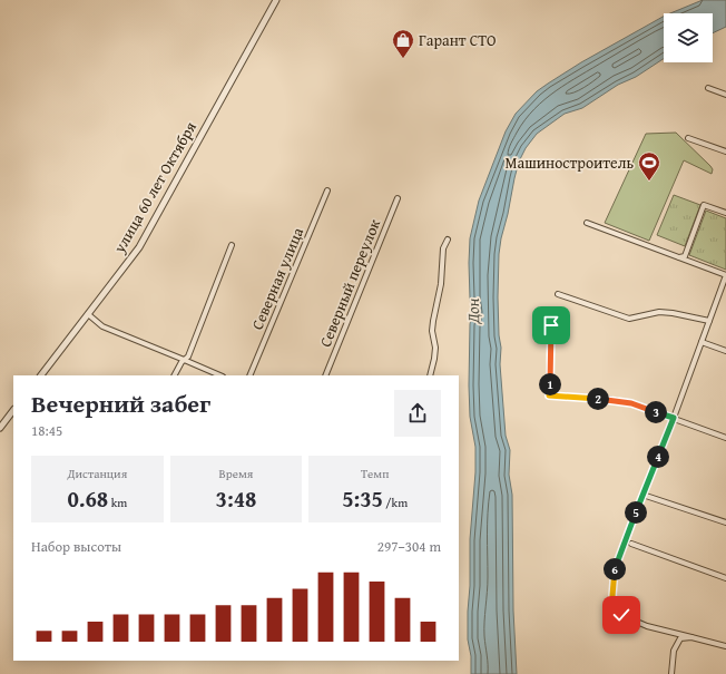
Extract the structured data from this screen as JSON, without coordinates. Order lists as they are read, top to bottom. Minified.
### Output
{"streets":{"street":["улица 60 лет Октября","Северная улица","Северный переулок"]},"water":["Дон"],"places":{"shop":["Гарант СТО"],"sports":["Машиностроитель"]},"page":{"pins":["1","2","3","4","5","6"],"heading":["Вечерний забег","18:45"],"stats":[["Дистанция","0.68 km"],["Время","3:48"],["Темп","5:35 /km"]],"chart":["Набор высоты","297–304 m"]}}
